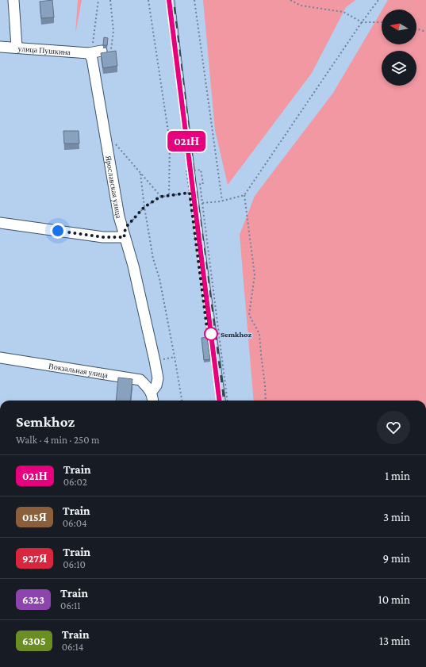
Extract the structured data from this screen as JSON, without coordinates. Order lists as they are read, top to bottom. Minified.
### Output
{"streets":{"street":["улица Пушкина","Ярославская улица","Вокзальная улица"]},"crossings":[["улица Пушкина","Ярославская улица"],["Ярославская улица","Вокзальная улица"]],"places":["Semkhoz"],"north":"left","page":{"on_map":"021Н","heading":["Semkhoz","Walk · 4 min · 250 m"],"list":[{"mark":"021Н","name":"Train","note":"06:02","value":"1 min"},{"mark":"015Я","name":"Train","note":"06:04","value":"3 min"},{"mark":"927Я","name":"Train","note":"06:10","value":"9 min"},{"mark":"6323","name":"Train","note":"06:11","value":"10 min"},{"mark":"6305","name":"Train","note":"06:14","value":"13 min"}]}}
